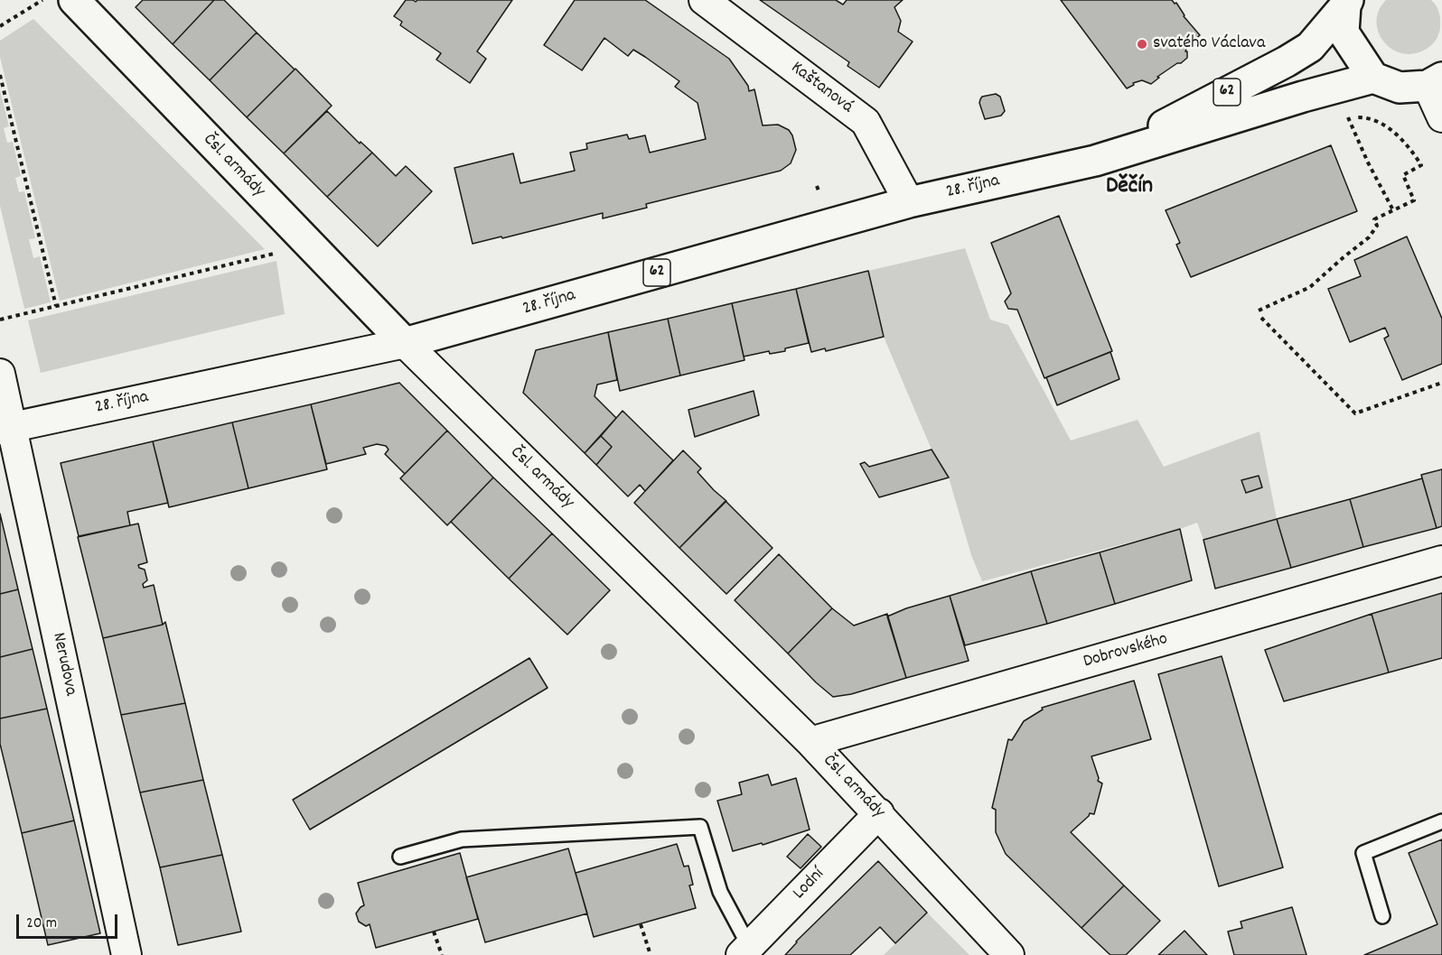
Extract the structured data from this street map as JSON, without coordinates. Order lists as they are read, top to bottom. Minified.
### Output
{"streets":{"main road":["62","Čsl. armády","28. října"],"street":["Kaštanová","Dobrovského","Nerudova","Lodní"]},"crossings":[["Kaštanová","28. října"],["Čsl. armády","28. října"],["Čsl. armády","Dobrovského"],["Čsl. armády","Lodní"],["28. října","Nerudova"]],"districts":["Děčín"],"places":["svatého Václava"],"scale_bar":"20 m"}
